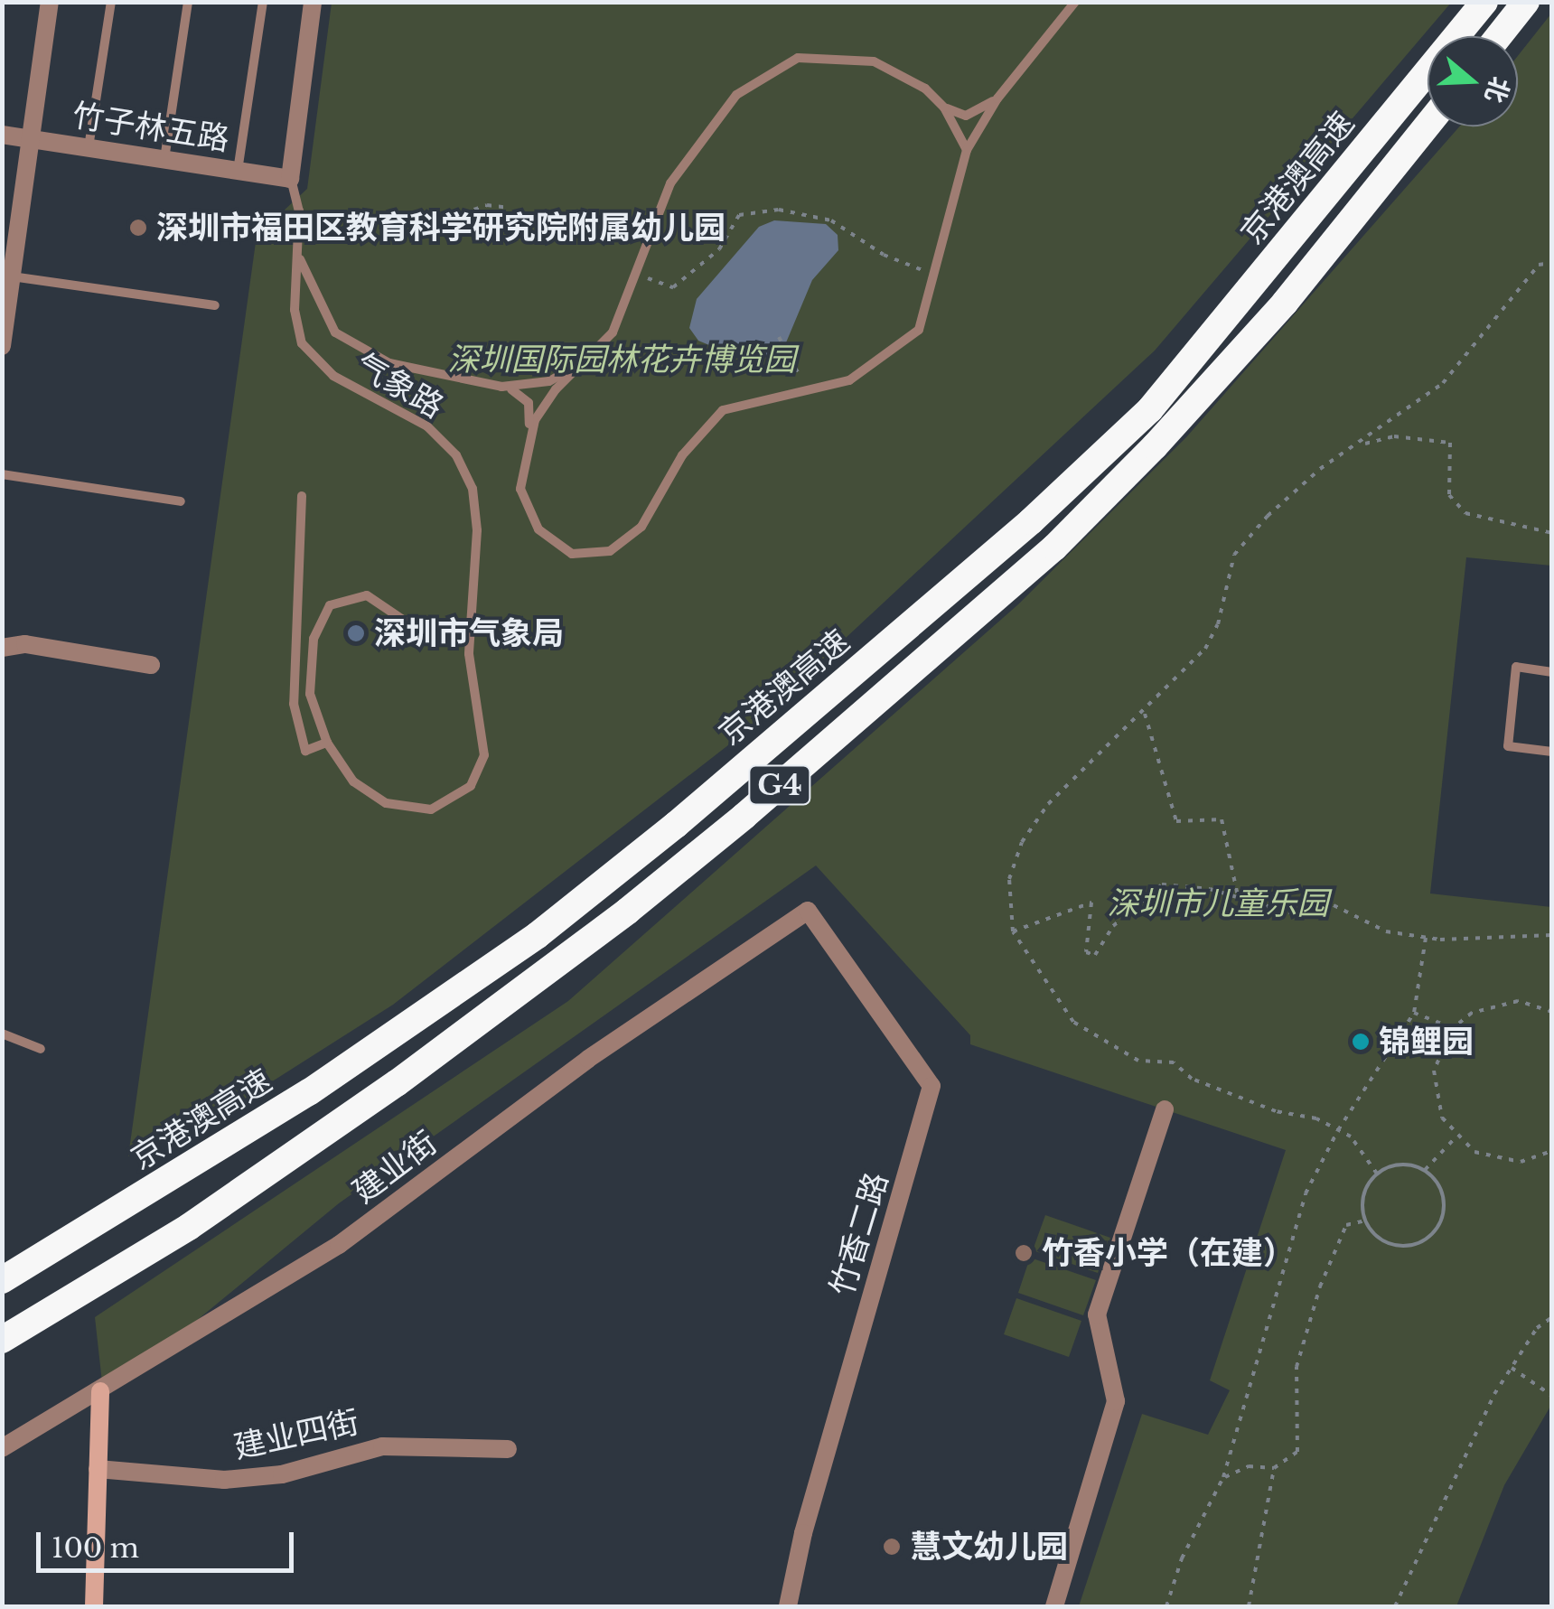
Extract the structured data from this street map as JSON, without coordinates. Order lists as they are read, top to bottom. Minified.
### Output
{"streets":{"highway":["京港澳高速","G4"],"street":["竹子林五路","建业街","竹香二路","建业四街"],"lane":["气象路"]},"crossings":[["竹子林五路","气象路"],["建业街","竹香二路"]],"parks":["深圳国际园林花卉博览园","深圳市儿童乐园"],"places":["深圳市福田区教育科学研究院附属幼儿园","深圳市气象局","锦鲤园","竹香小学（在建）","慧文幼儿园"],"scale_bar":"100 m","north":"right"}
